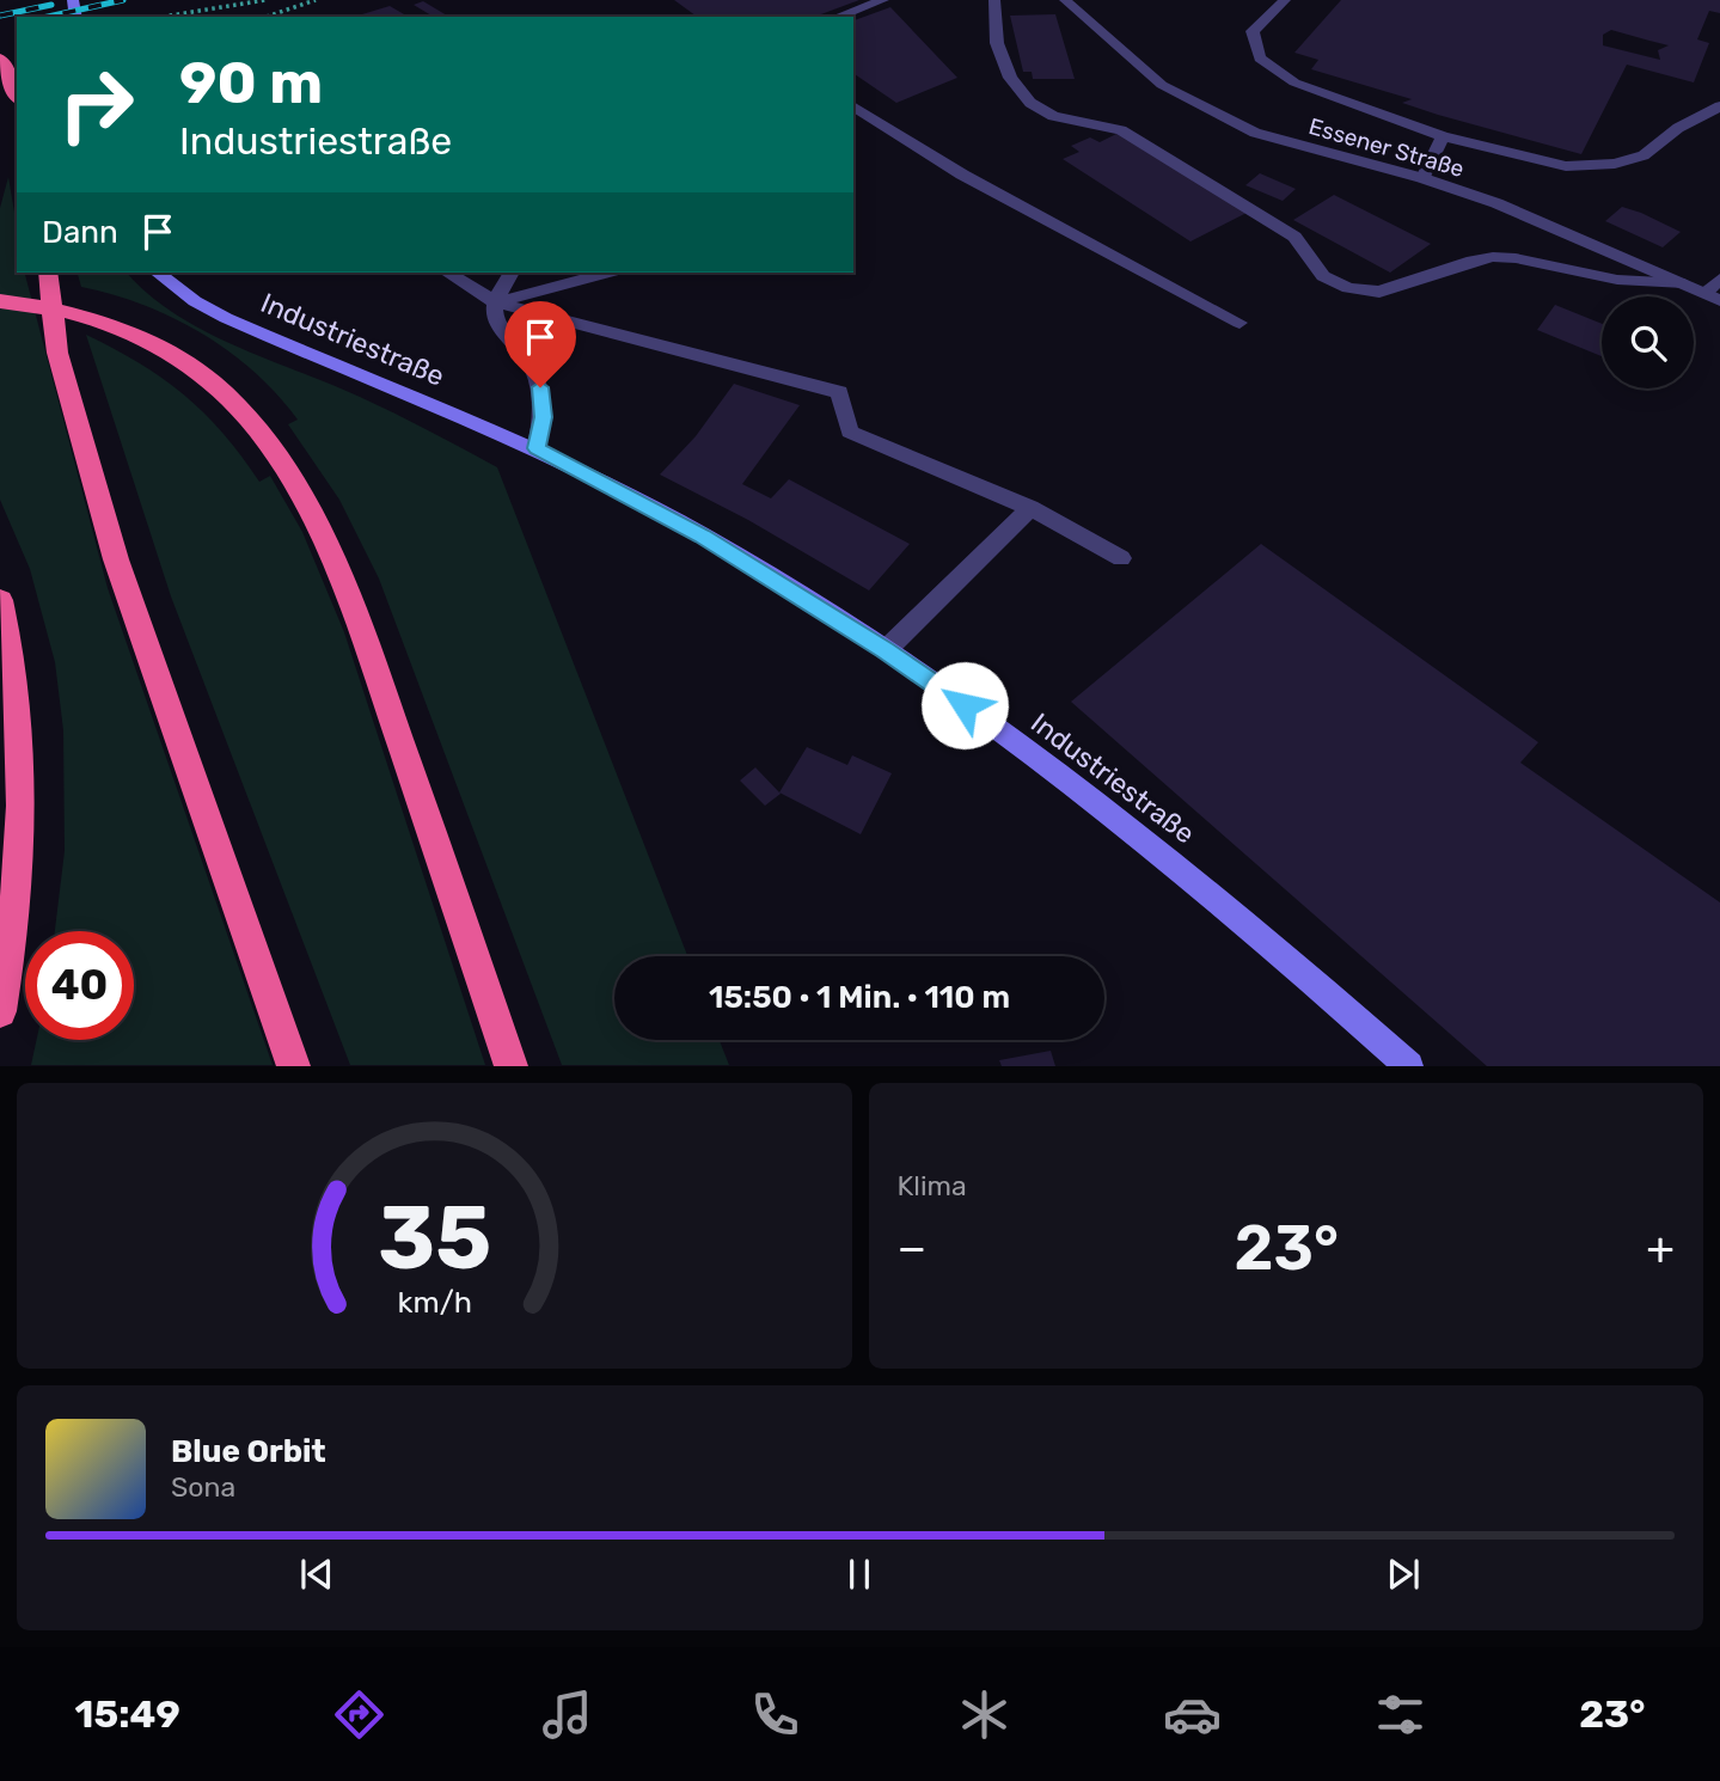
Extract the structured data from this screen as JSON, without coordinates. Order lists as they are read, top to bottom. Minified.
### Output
{"streets":{"street":["Essener Straße","Industriestraße"]},"page":{"turn":["90 m","Industriestraße"],"then":"Dann","limit":"40","trip":"15:50 · 1 Min. · 110 m","tile":"Klima","heat":["−","23°","+"],"song":["Blue Orbit","Sona"],"tabs":["15:49","23°"],"gauge":["35","km/h"]}}
